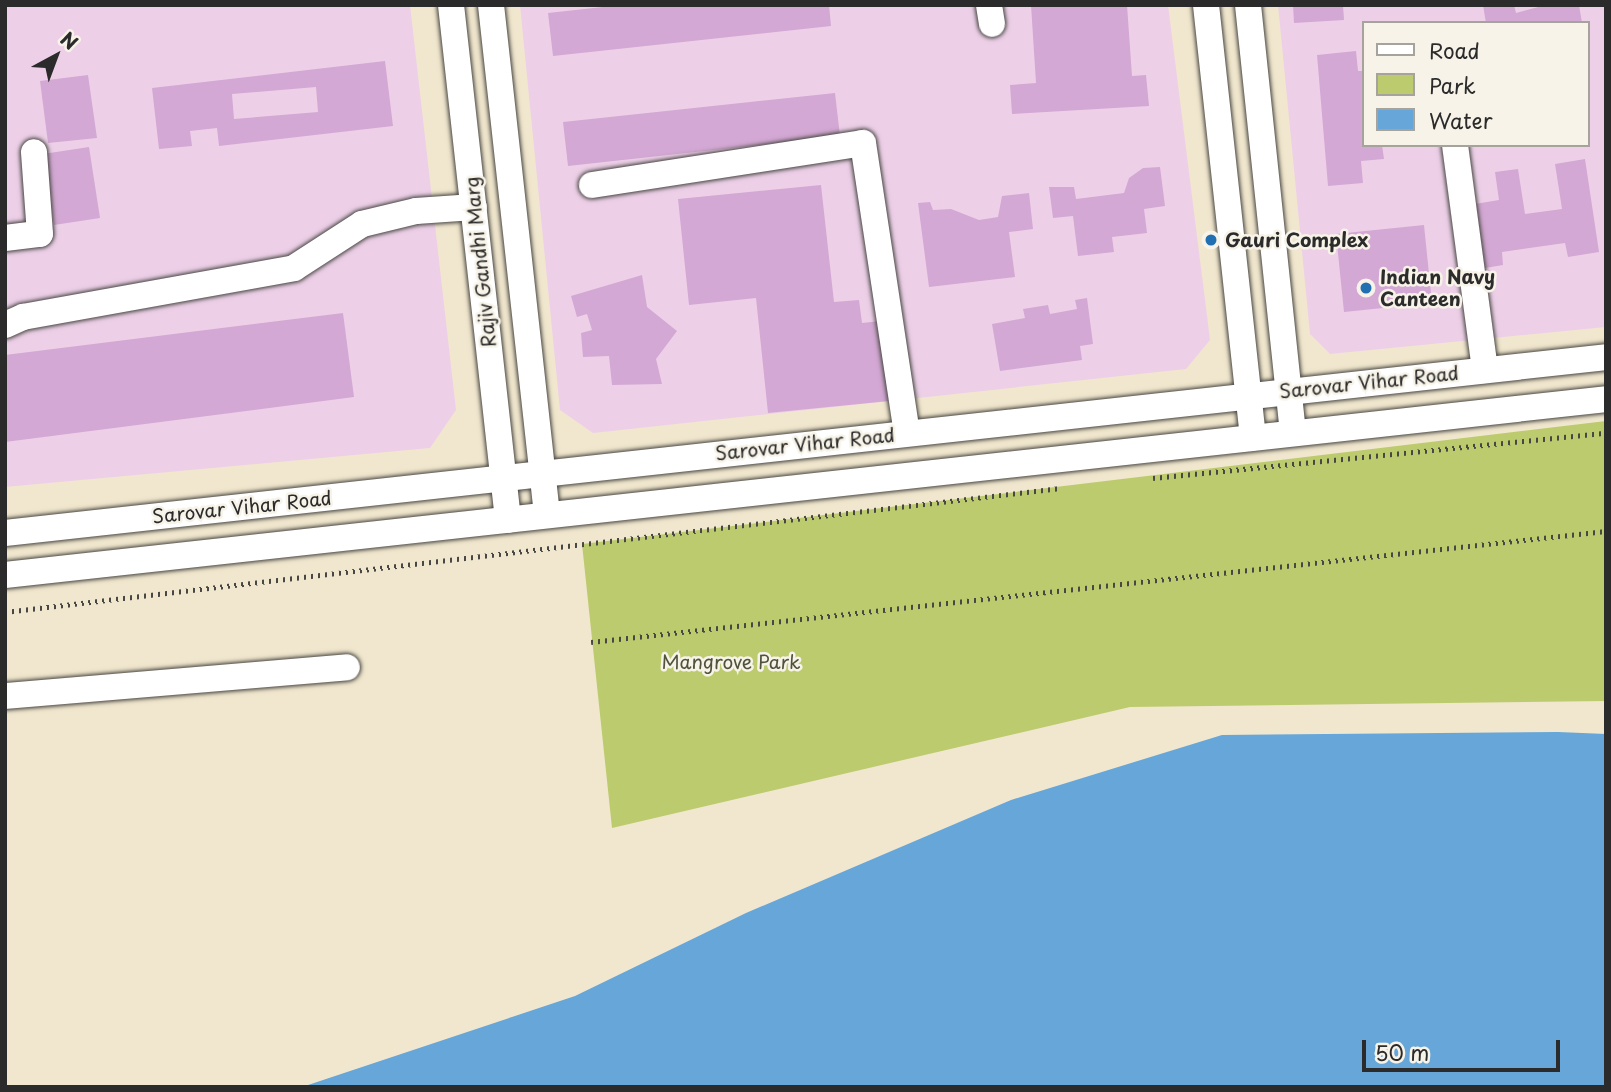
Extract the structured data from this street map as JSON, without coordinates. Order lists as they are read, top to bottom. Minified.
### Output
{"streets":{"street":["Rajiv Gandhi Marg","Sarovar Vihar Road"]},"crossings":[["Rajiv Gandhi Marg","Sarovar Vihar Road"]],"parks":["Mangrove Park"],"places":["Gauri Complex","Indian Navy Canteen"],"legend":["Road","Park","Water"],"scale_bar":"50 m","north":"top right"}
